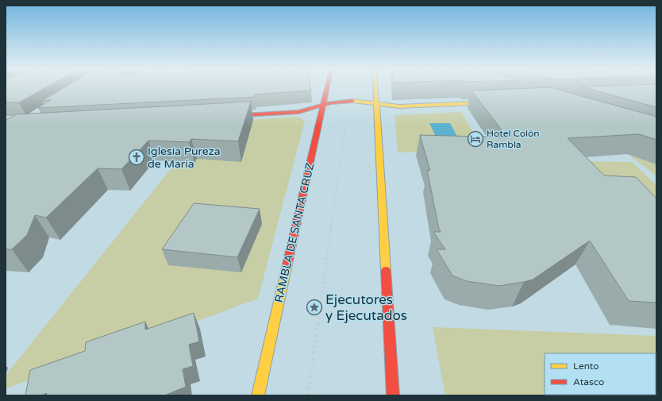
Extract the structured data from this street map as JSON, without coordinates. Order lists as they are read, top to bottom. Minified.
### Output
{"streets":{"main road":["RAMBLA DE SANTA CRUZ"]},"places":{"hotel":["Hotel Colón Rambla"],"church":["Iglesia Pureza de María"],"place":["Ejecutores y Ejecutados"]},"legend":["Lento","Atasco"]}
